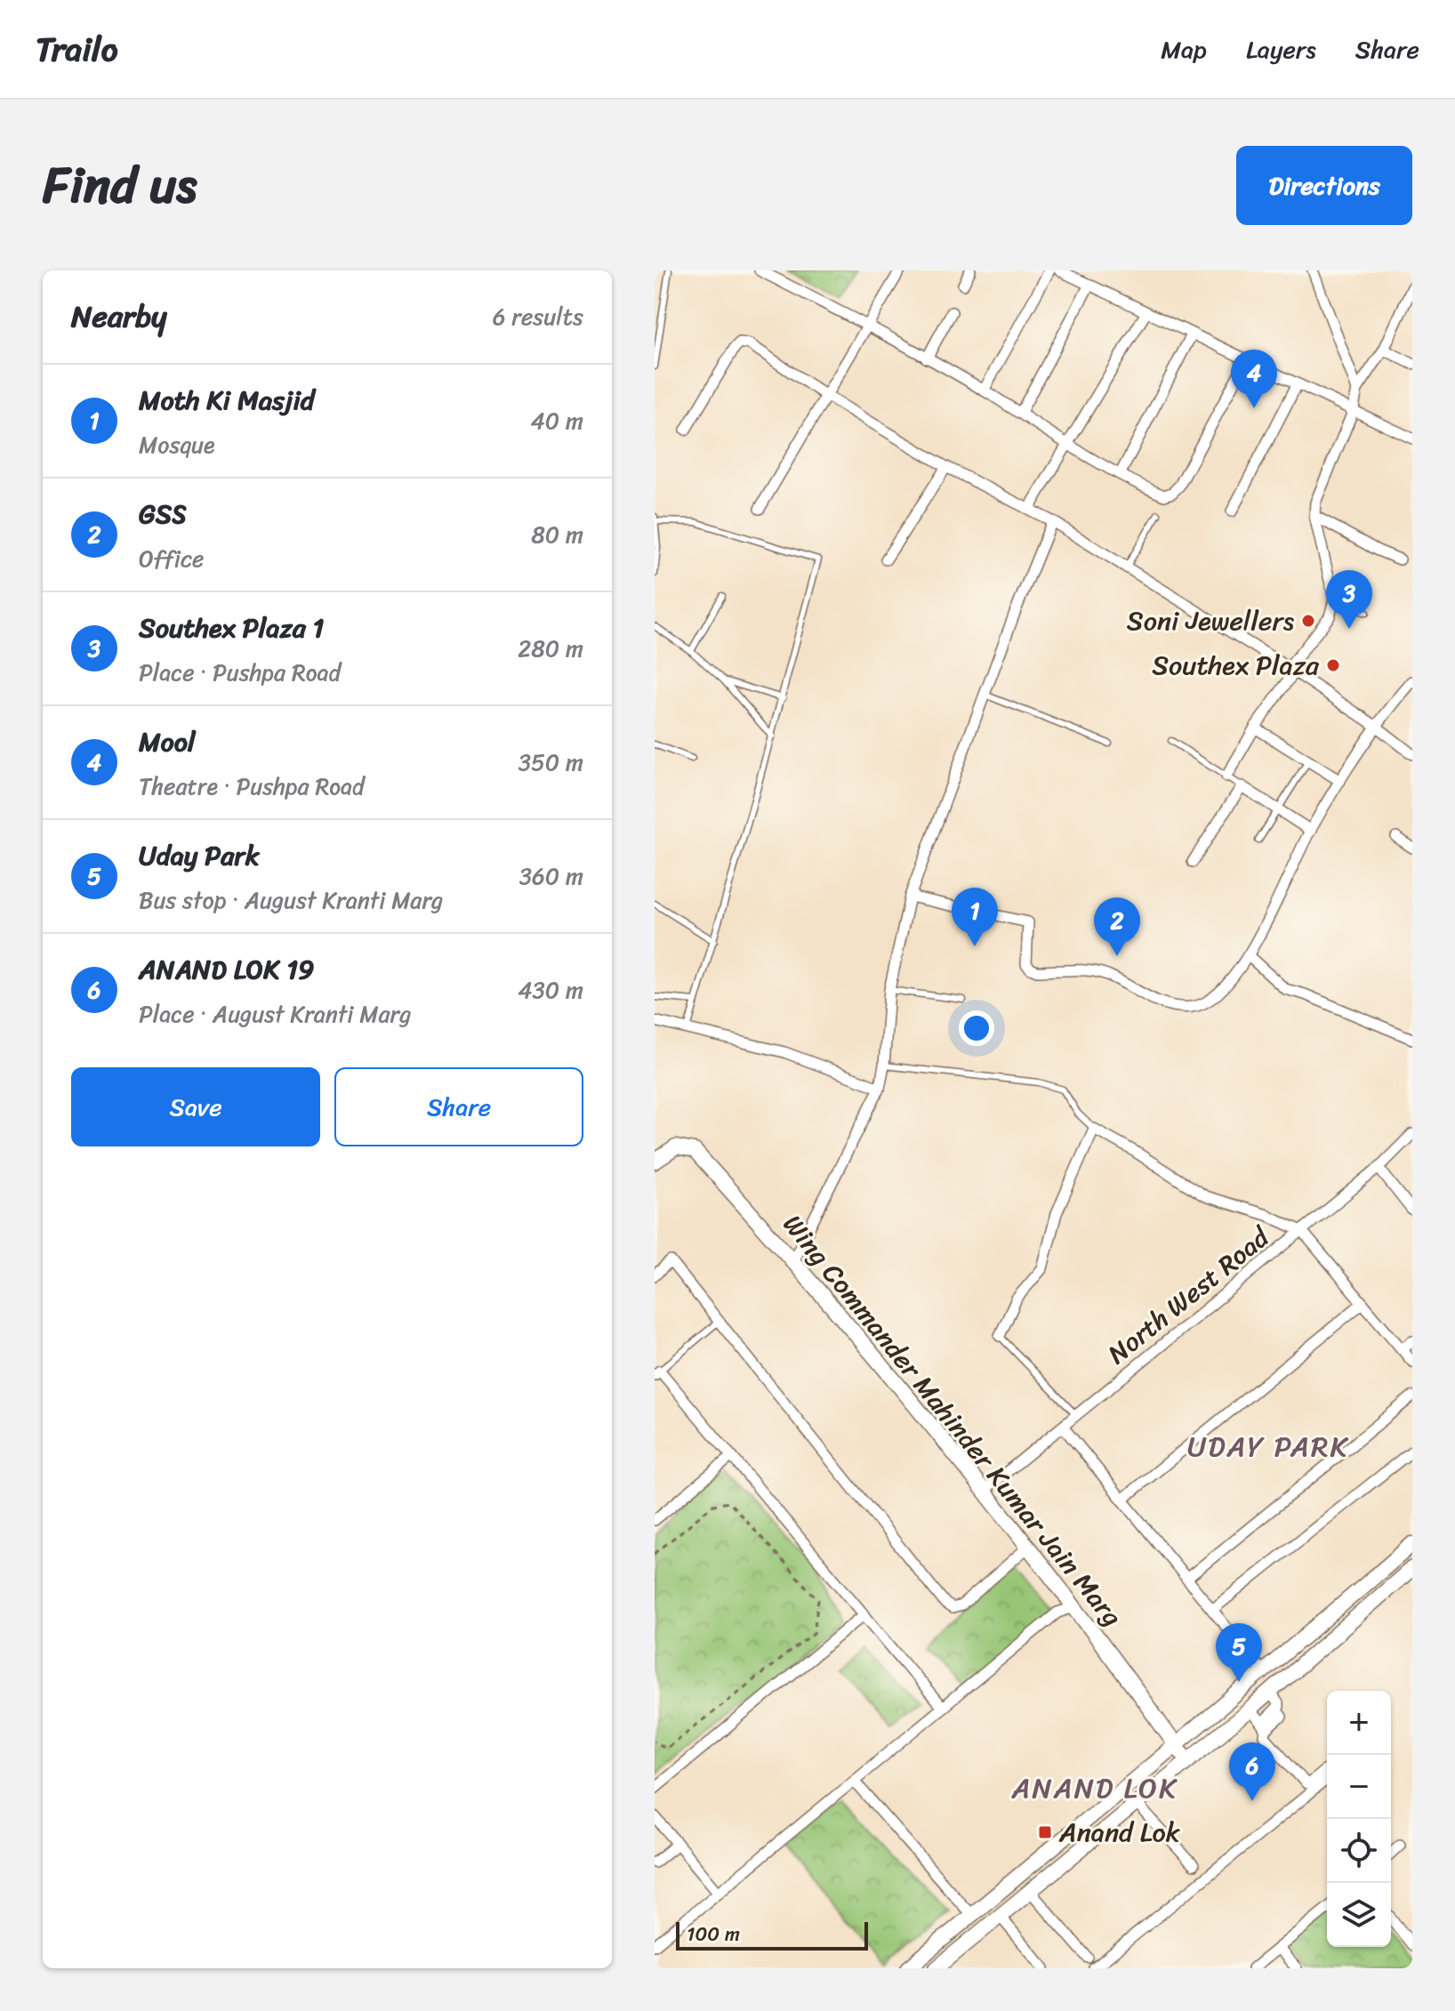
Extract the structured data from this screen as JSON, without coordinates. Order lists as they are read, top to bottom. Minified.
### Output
{"streets":{"main road":["Wing Commander Mahinder Kumar Jain Marg"],"street":["North West Road"]},"crossings":[["North West Road","Wing Commander Mahinder Kumar Jain Marg"]],"districts":["UDAY PARK","ANAND LOK"],"places":{"other":["Soni Jewellers","Southex Plaza"],"transit":["Anand Lok"]},"scale_bar":"100 m","page":{"header":"Trailo","nav":["Map","Layers","Share"],"title":"Find us","buttons":["Directions",["Save","Share"]],"heading":["Nearby","6 results"],"pins":["4","3","1","2","5","6"],"list":[{"mark":"1","name":"Moth Ki Masjid","note":"Mosque","value":"40 m"},{"mark":"2","name":"GSS","note":"Office","value":"80 m"},{"mark":"3","name":"Southex Plaza 1","note":"Place · Pushpa Road","value":"280 m"},{"mark":"4","name":"Mool","note":"Theatre · Pushpa Road","value":"350 m"},{"mark":"5","name":"Uday Park","note":"Bus stop · August Kranti Marg","value":"360 m"},{"mark":"6","name":"ANAND LOK 19","note":"Place · August Kranti Marg","value":"430 m"}],"map_buttons":["+","−"],"scale":"100 m"}}
